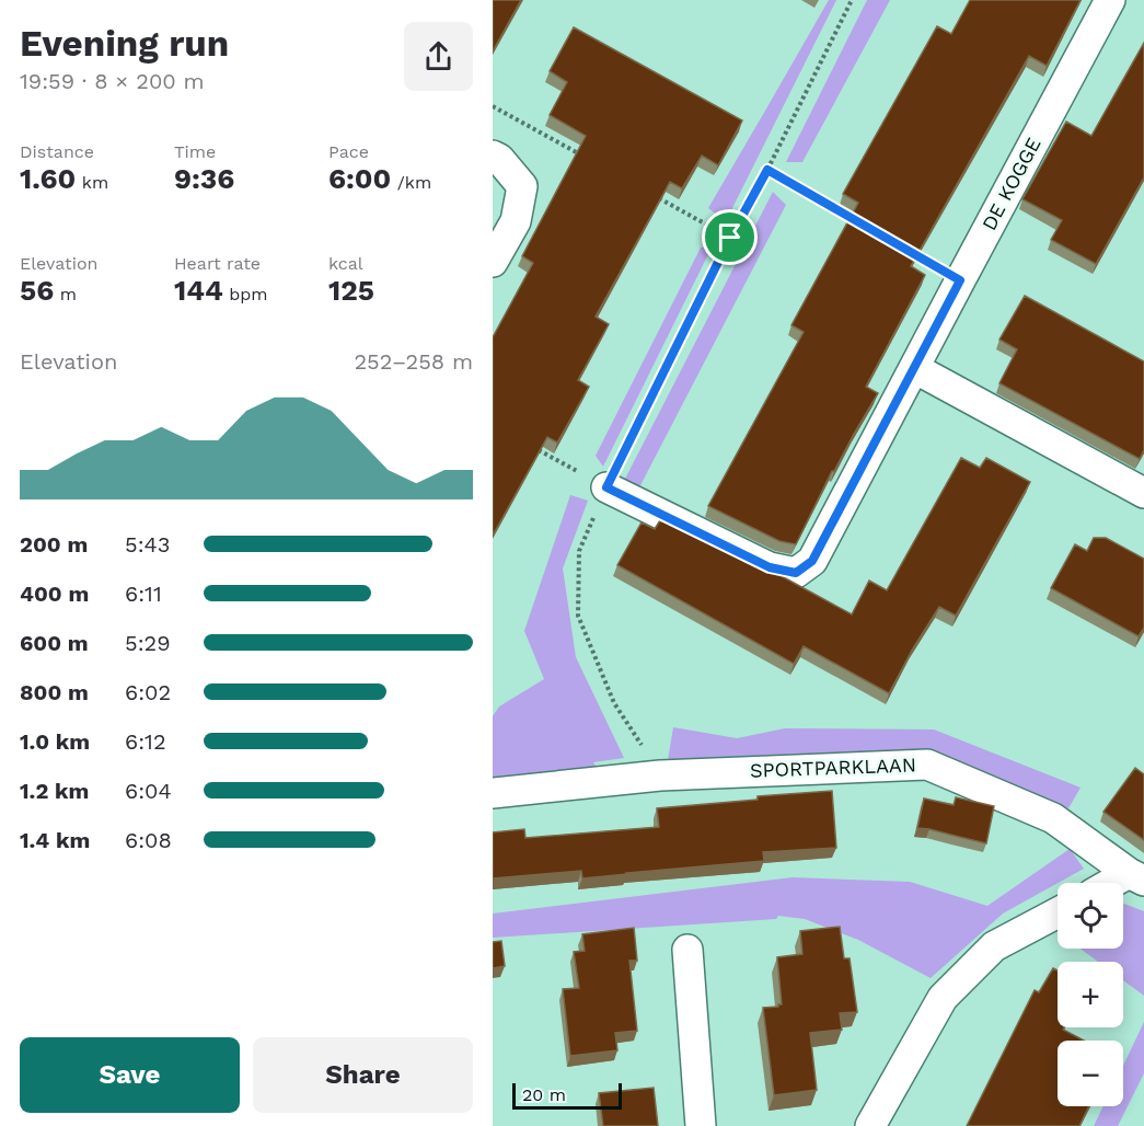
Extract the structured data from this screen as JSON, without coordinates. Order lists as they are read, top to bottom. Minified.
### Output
{"streets":{"street":["DE KOGGE","SPORTPARKLAAN"]},"scale_bar":"20 m","page":{"heading":["Evening run","19:59 · 8 × 200 m"],"stats":[["Distance","1.60 km"],["Time","9:36"],["Pace","6:00 /km"],["Elevation","56 m"],["Heart rate","144 bpm"],["kcal","125"]],"chart":["Elevation","252–258 m"],"list":[{"name":"200 m","note":"5:43"},{"name":"400 m","note":"6:11"},{"name":"600 m","note":"5:29"},{"name":"800 m","note":"6:02"},{"name":"1.0 km","note":"6:12"},{"name":"1.2 km","note":"6:04"},{"name":"1.4 km","note":"6:08"}],"map_buttons":["+","−"],"buttons":["Save","Share"],"scale":"20 m"}}
